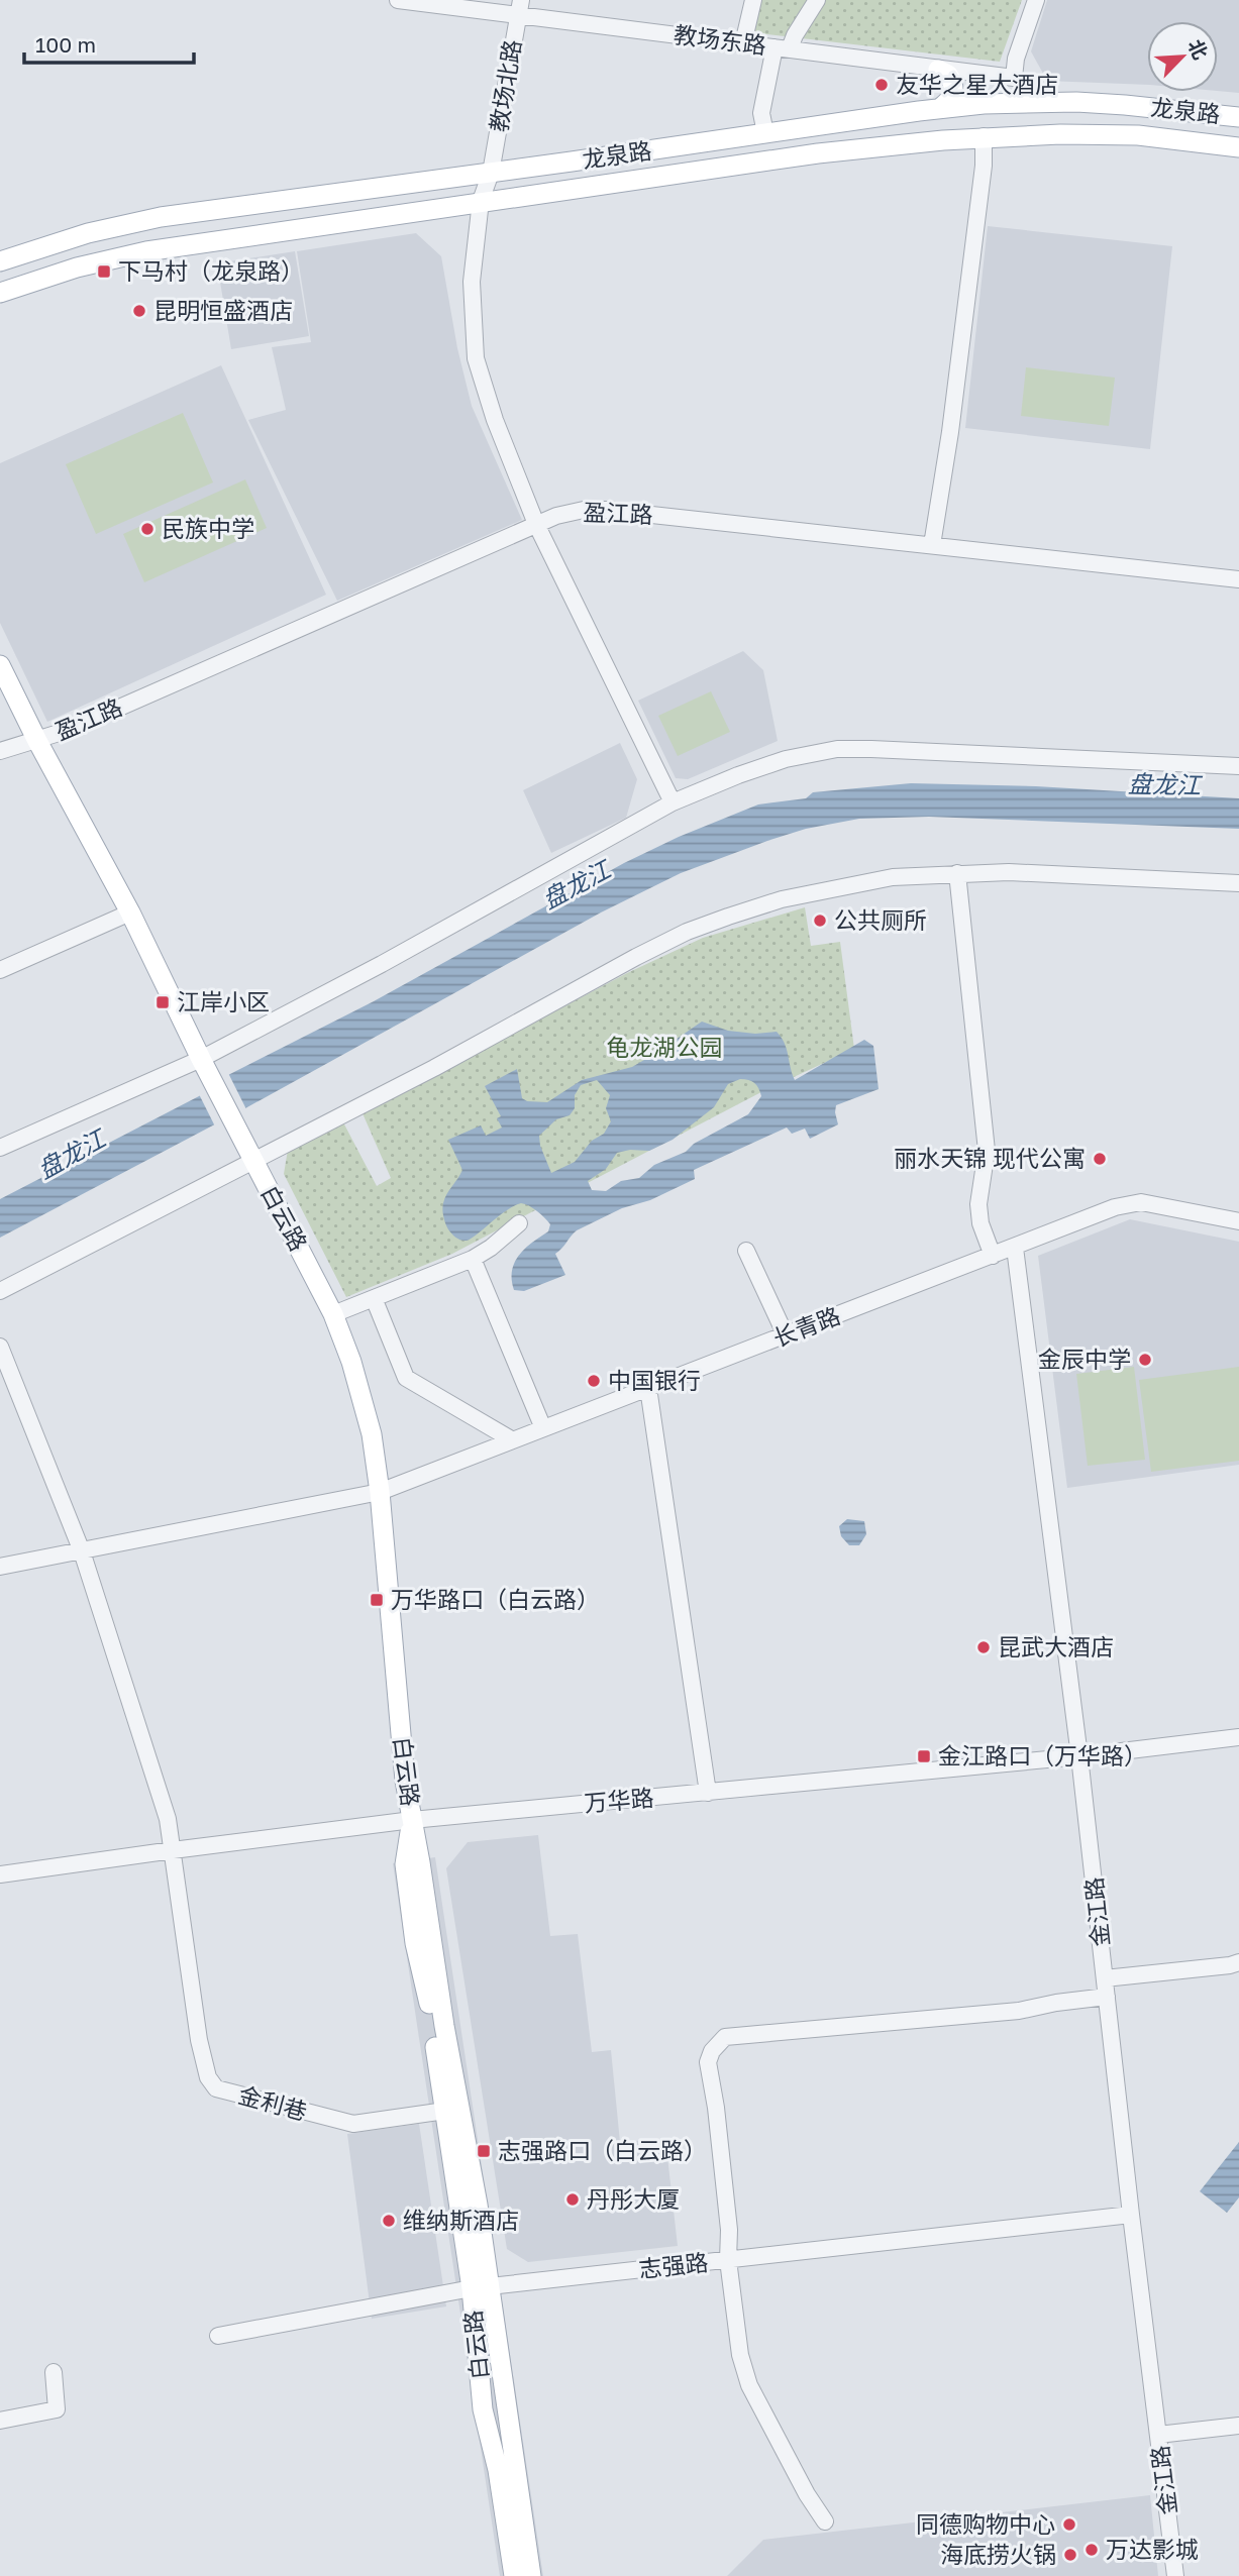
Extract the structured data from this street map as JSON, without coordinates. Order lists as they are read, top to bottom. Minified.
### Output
{"streets":{"main road":["龙泉路","白云路"],"street":["教场东路","教场北路","盈江路","长青路","万华路","金江路","金利巷","志强路"]},"crossings":[["教场东路","教场北路"],["教场北路","龙泉路"],["教场北路","盈江路"],["盈江路","白云路"],["白云路","长青路"],["白云路","万华路"],["白云路","金利巷"],["白云路","志强路"],["长青路","金江路"],["万华路","金江路"],["万华路","金利巷"],["金江路","志强路"]],"water":["盘龙江"],"parks":["龟龙湖公园"],"places":{"other":["友华之星大酒店","昆明恒盛酒店","民族中学","公共厕所","丽水天锦 现代公寓","金辰中学","中国银行","昆武大酒店","丹彤大厦","维纳斯酒店","同德购物中心","万达影城","海底捞火锅"],"transit":["下马村（龙泉路）","江岸小区","万华路口（白云路）","金江路口（万华路）","志强路口（白云路）"]},"scale_bar":"100 m","north":"top right"}
